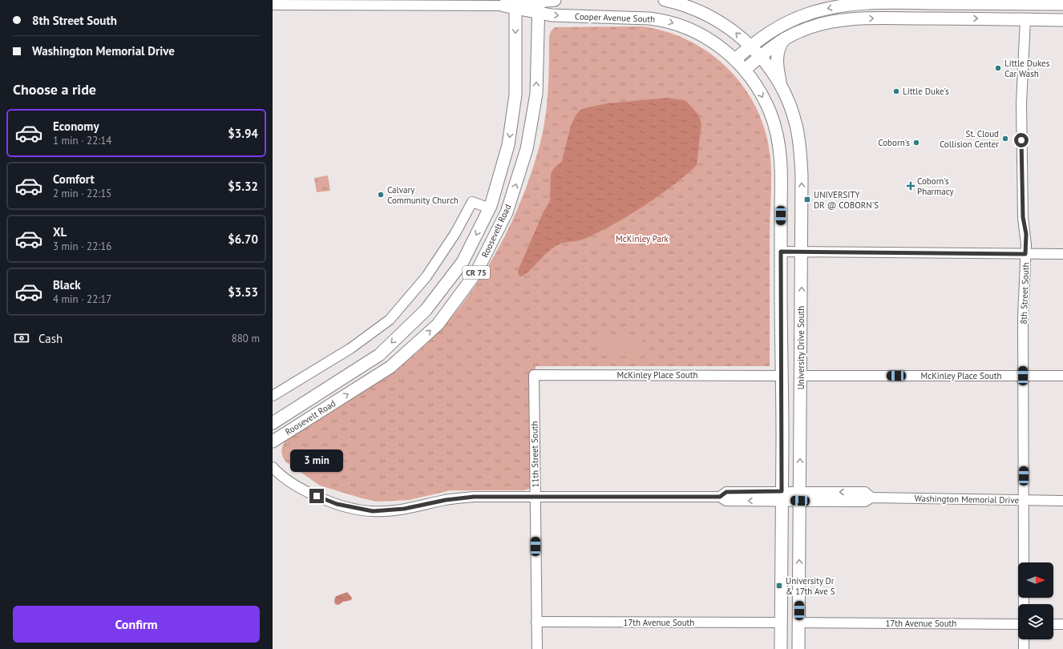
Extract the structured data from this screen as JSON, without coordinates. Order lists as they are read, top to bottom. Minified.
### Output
{"streets":{"main road":["Cooper Avenue South","Roosevelt Road","CR 75","University Drive South"],"street":["8th Street South","McKinley Place South","11th Street South","Washington Memorial Drive","17th Avenue South"]},"crossings":[["Cooper Avenue South","Roosevelt Road"],["8th Street South","McKinley Place South"],["8th Street South","Washington Memorial Drive"],["University Drive South","McKinley Place South"],["University Drive South","Washington Memorial Drive"],["University Drive South","17th Avenue South"],["McKinley Place South","11th Street South"],["11th Street South","Washington Memorial Drive"],["11th Street South","17th Avenue South"]],"parks":["McKinley Park"],"places":{"other":["Little Dukes Car Wash","Little Duke's","St. Cloud Collision Center","Coborn's","Calvary Community Church"],"health":["Coborn's Pharmacy"],"transit":["UNIVERSITY DR @ COBORN'S","University Dr & 17th Ave S"]},"north":"right","page":{"banner":["8th Street South","Washington Memorial Drive"],"heading":"Choose a ride","list":[{"name":"Economy","note":"1 min · 22:14","value":"$3.94"},{"name":"Comfort","note":"2 min · 22:15","value":"$5.32"},{"name":"XL","note":"3 min · 22:16","value":"$6.70"},{"name":"Black","note":"4 min · 22:17","value":"$3.53"}],"pay":["Cash","880 m"],"bubble":"3 min","buttons":"Confirm"}}
